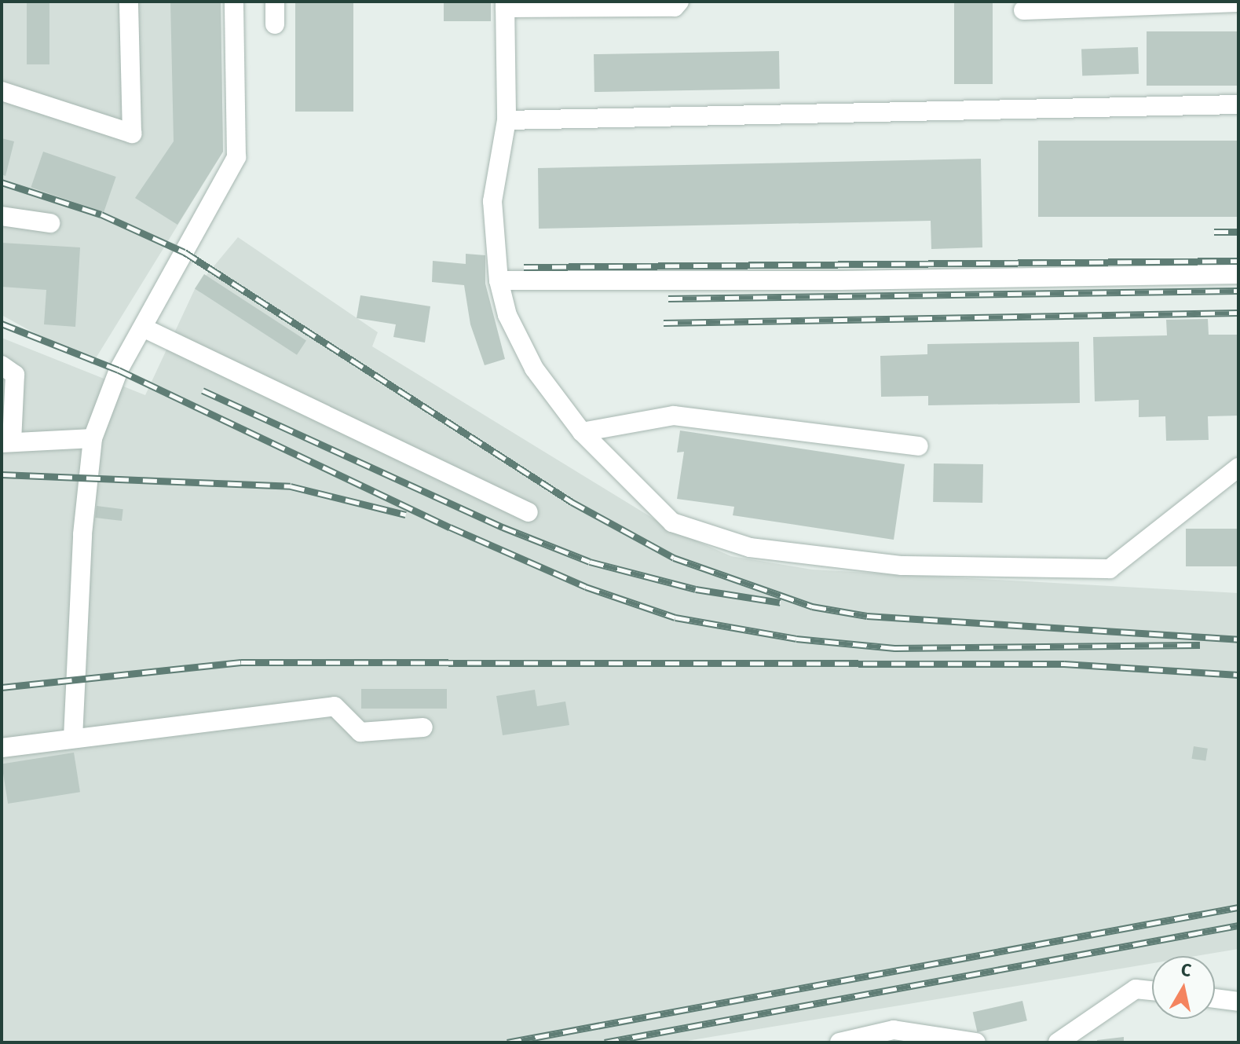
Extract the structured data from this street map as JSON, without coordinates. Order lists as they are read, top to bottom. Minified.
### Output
{"north":"top"}
